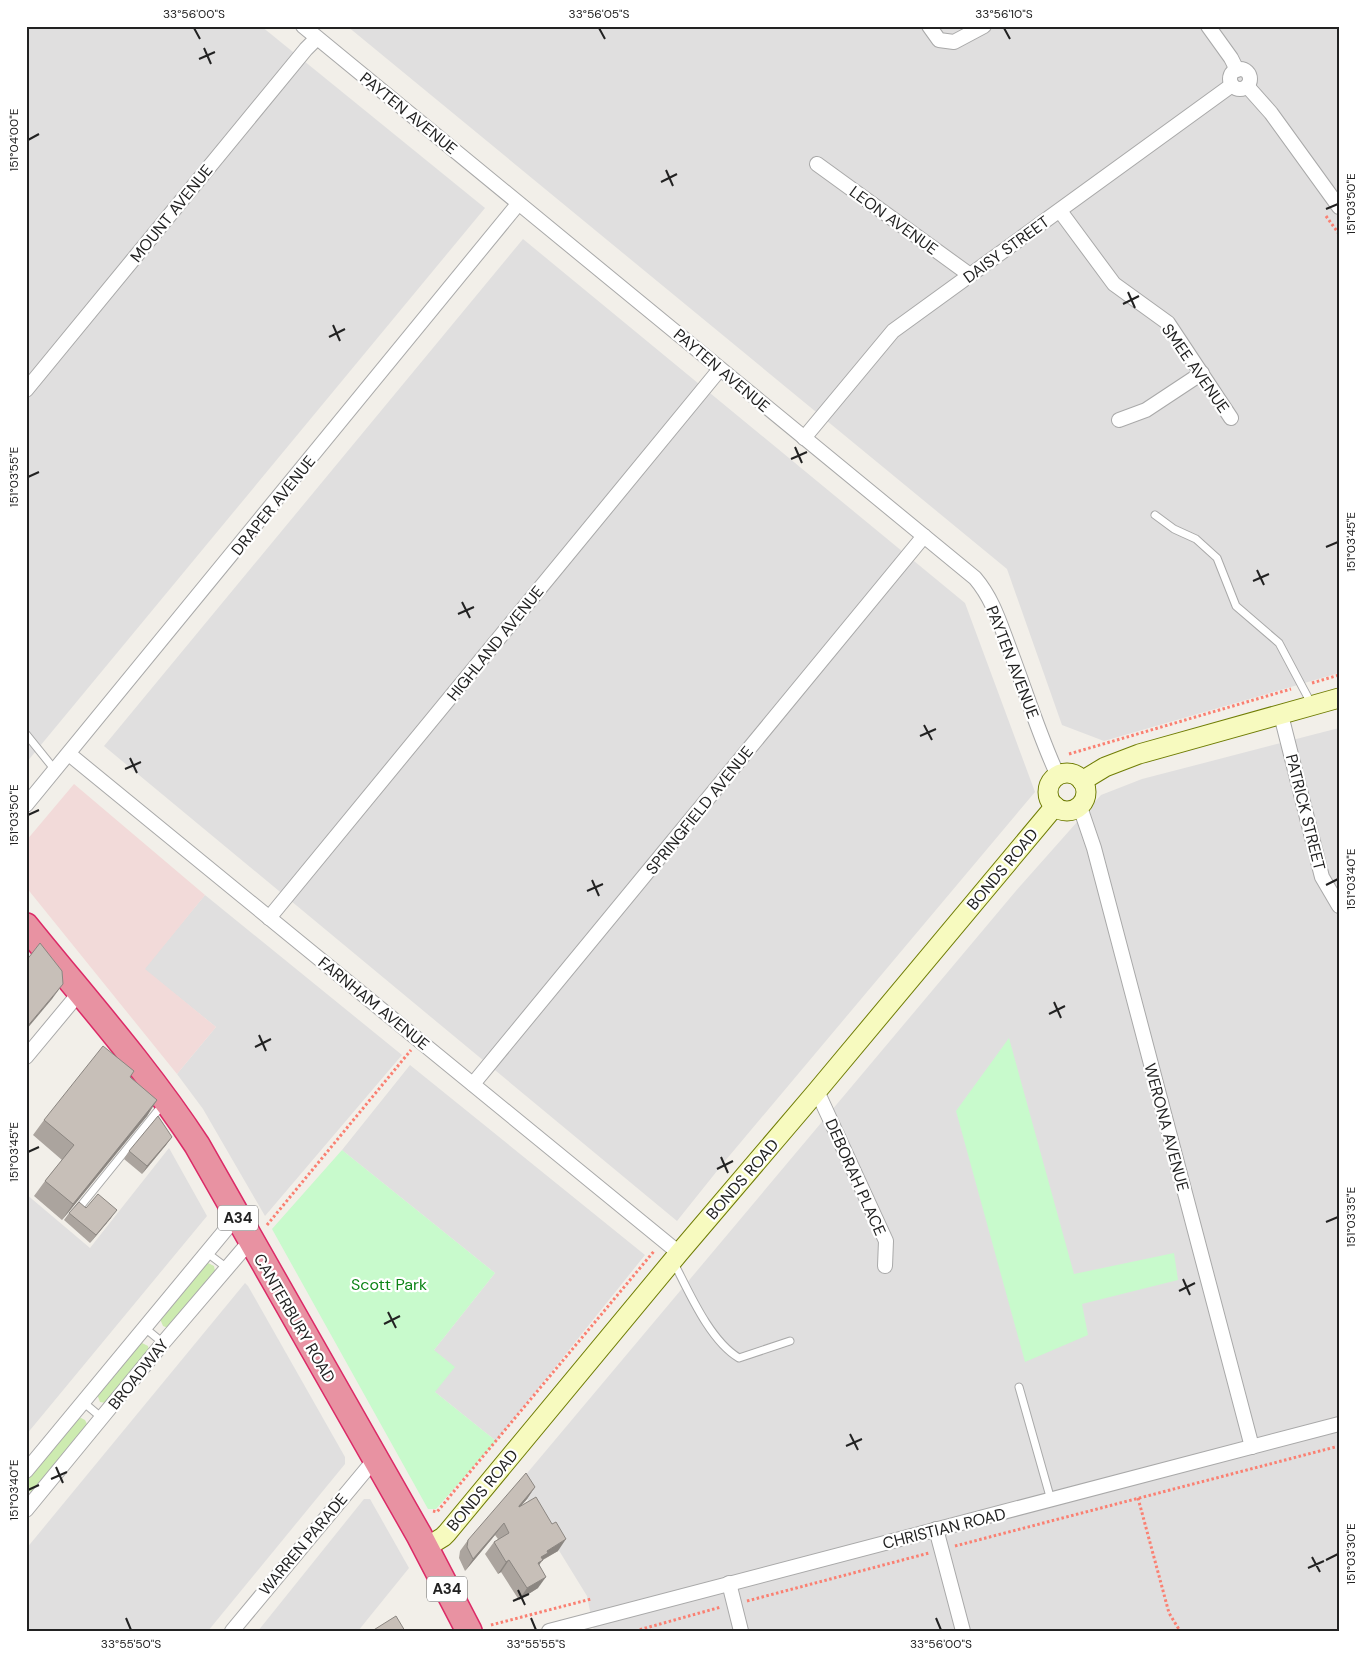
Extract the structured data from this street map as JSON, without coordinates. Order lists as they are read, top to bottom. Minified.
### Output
{"streets":{"highway":["A34","CANTERBURY ROAD"],"main road":["BONDS ROAD"],"street":["PAYTEN AVENUE","MOUNT AVENUE","LEON AVENUE","DAISY STREET","SMEE AVENUE","DRAPER AVENUE","HIGHLAND AVENUE","SPRINGFIELD AVENUE","PATRICK STREET","FARNHAM AVENUE","WERONA AVENUE","DEBORAH PLACE","BROADWAY","CHRISTIAN ROAD","WARREN PARADE"]},"crossings":[["PAYTEN AVENUE","MOUNT AVENUE"],["PAYTEN AVENUE","DAISY STREET"],["PAYTEN AVENUE","DRAPER AVENUE"],["PAYTEN AVENUE","HIGHLAND AVENUE"],["PAYTEN AVENUE","SPRINGFIELD AVENUE"],["PAYTEN AVENUE","BONDS ROAD"],["PAYTEN AVENUE","WERONA AVENUE"],["LEON AVENUE","DAISY STREET"],["DAISY STREET","SMEE AVENUE"],["DRAPER AVENUE","FARNHAM AVENUE"],["HIGHLAND AVENUE","FARNHAM AVENUE"],["SPRINGFIELD AVENUE","FARNHAM AVENUE"],["BONDS ROAD","FARNHAM AVENUE"],["BONDS ROAD","WERONA AVENUE"],["BONDS ROAD","DEBORAH PLACE"],["BONDS ROAD","CANTERBURY ROAD"],["WERONA AVENUE","CHRISTIAN ROAD"],["CANTERBURY ROAD","BROADWAY"],["CANTERBURY ROAD","WARREN PARADE"]],"parks":["Scott Park"],"coordinates":["33°56'00\"S","33°56'05\"S","33°56'10\"S","151°04'00\"E","151°03'50\"E","151°03'55\"E","151°03'45\"E","151°03'40\"E","151°03'35\"E","151°03'30\"E","33°55'50\"S","33°55'55\"S"]}
